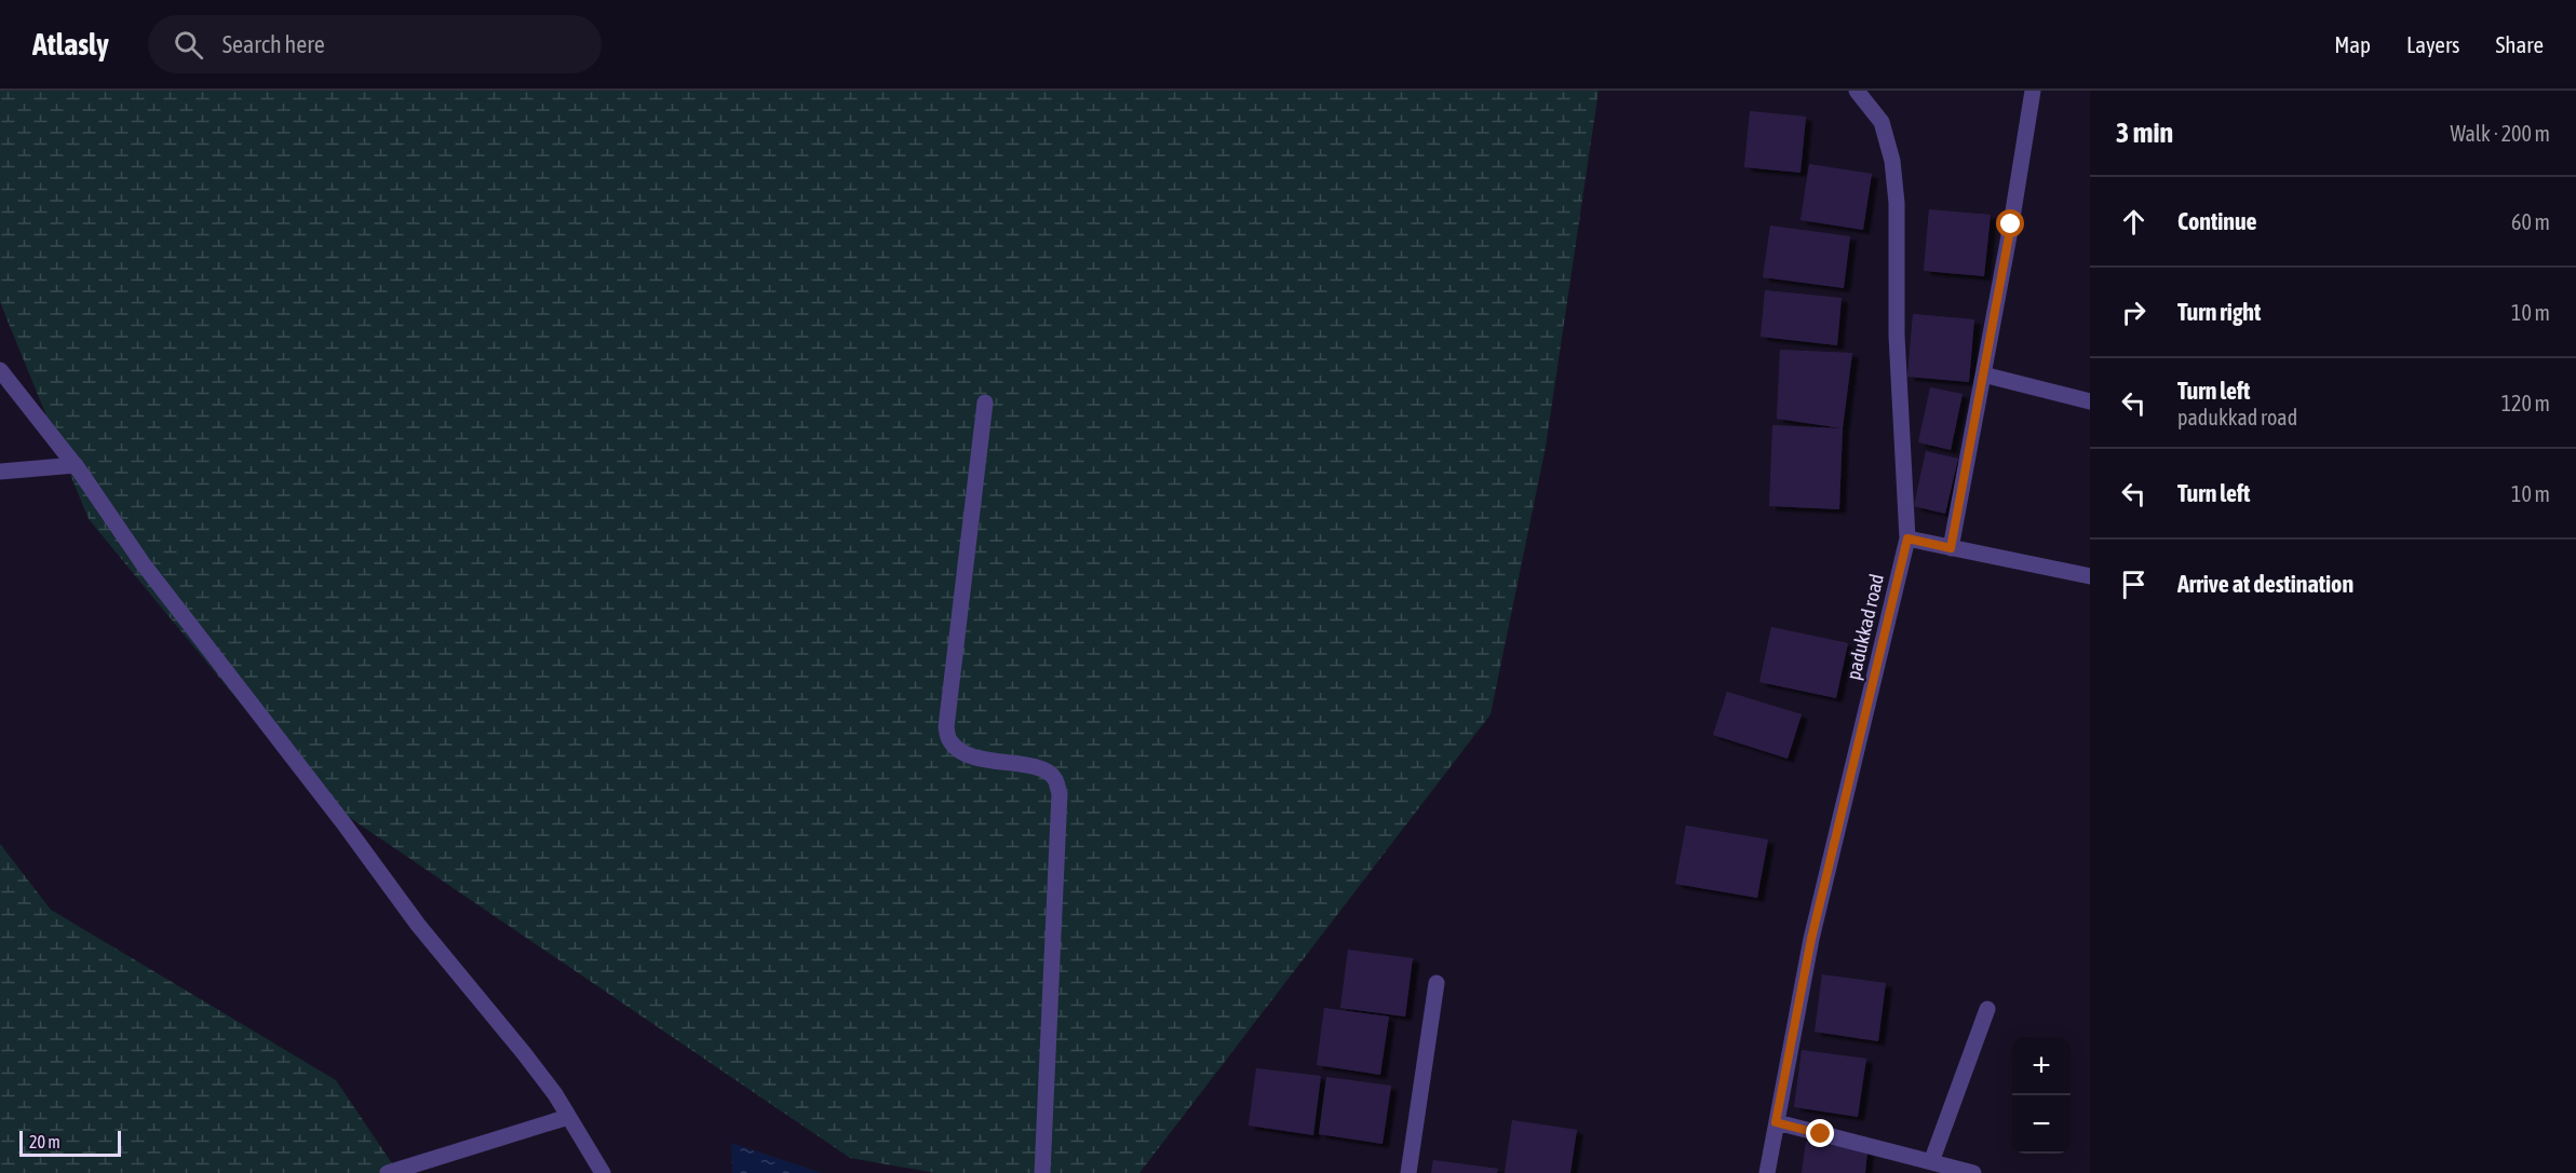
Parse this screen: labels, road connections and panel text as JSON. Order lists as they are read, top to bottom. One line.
{"streets":{"street":["padukkad road"]},"scale_bar":"20 m","page":{"header":"Atlasly","search":"Search here","nav":["Map","Layers","Share"],"heading":["3 min","Walk · 200 m"],"list":[["Continue","60 m"],["Turn right","10 m"],["Turn left","padukkad road","120 m"],["Turn left","10 m"],"Arrive at destination"],"map_buttons":["+","−"],"scale":"20 m"}}
